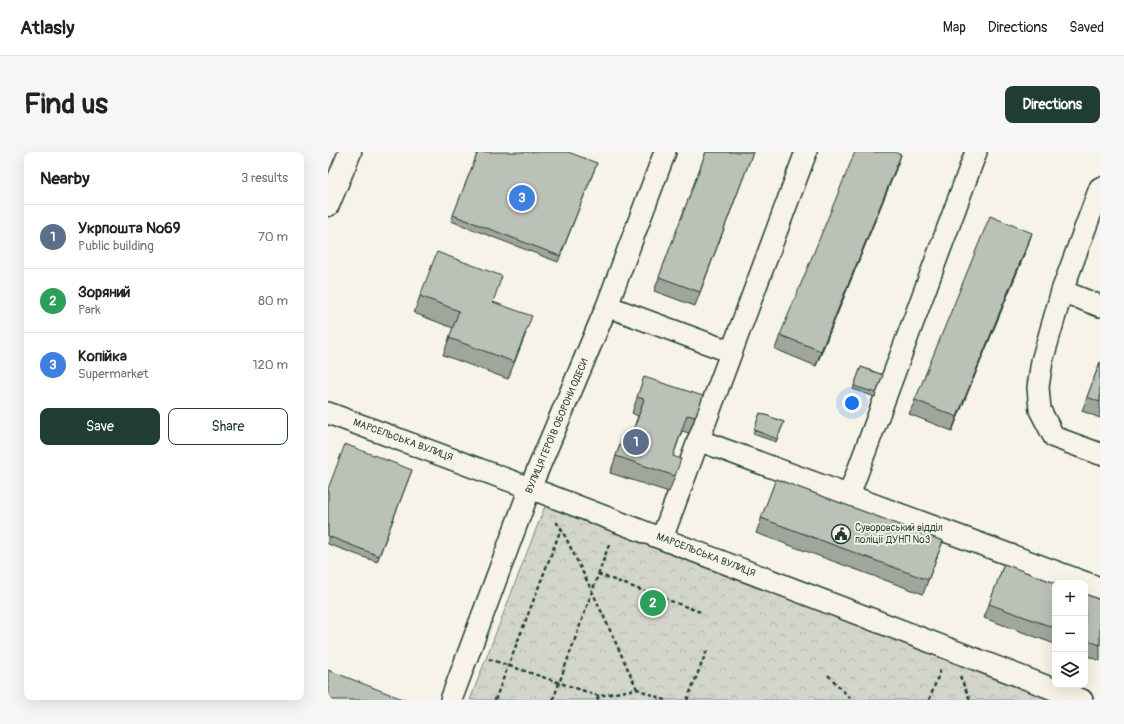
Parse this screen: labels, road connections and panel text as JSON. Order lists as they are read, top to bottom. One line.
{"streets":{"street":["ВУЛИЦЯ ГЕРОЇВ ОБОРОНИ ОДЕСИ","МАРСЕЛЬСЬКА ВУЛИЦЯ"]},"crossings":[["ВУЛИЦЯ ГЕРОЇВ ОБОРОНИ ОДЕСИ","МАРСЕЛЬСЬКА ВУЛИЦЯ"]],"places":{"public building":["Суворовський відділ поліції ДУНП №3"]},"page":{"header":"Atlasly","nav":["Map","Directions","Saved"],"buttons":["Directions",["Save","Share"]],"title":"Find us","heading":["Nearby","3 results"],"pins":["3","1","2"],"list":[{"mark":"1","name":"Укрпошта №69","note":"Public building","value":"70 m"},{"mark":"2","name":"Зоряний","note":"Park","value":"80 m"},{"mark":"3","name":"Копійка","note":"Supermarket","value":"120 m"}],"map_buttons":["+","−"]}}
